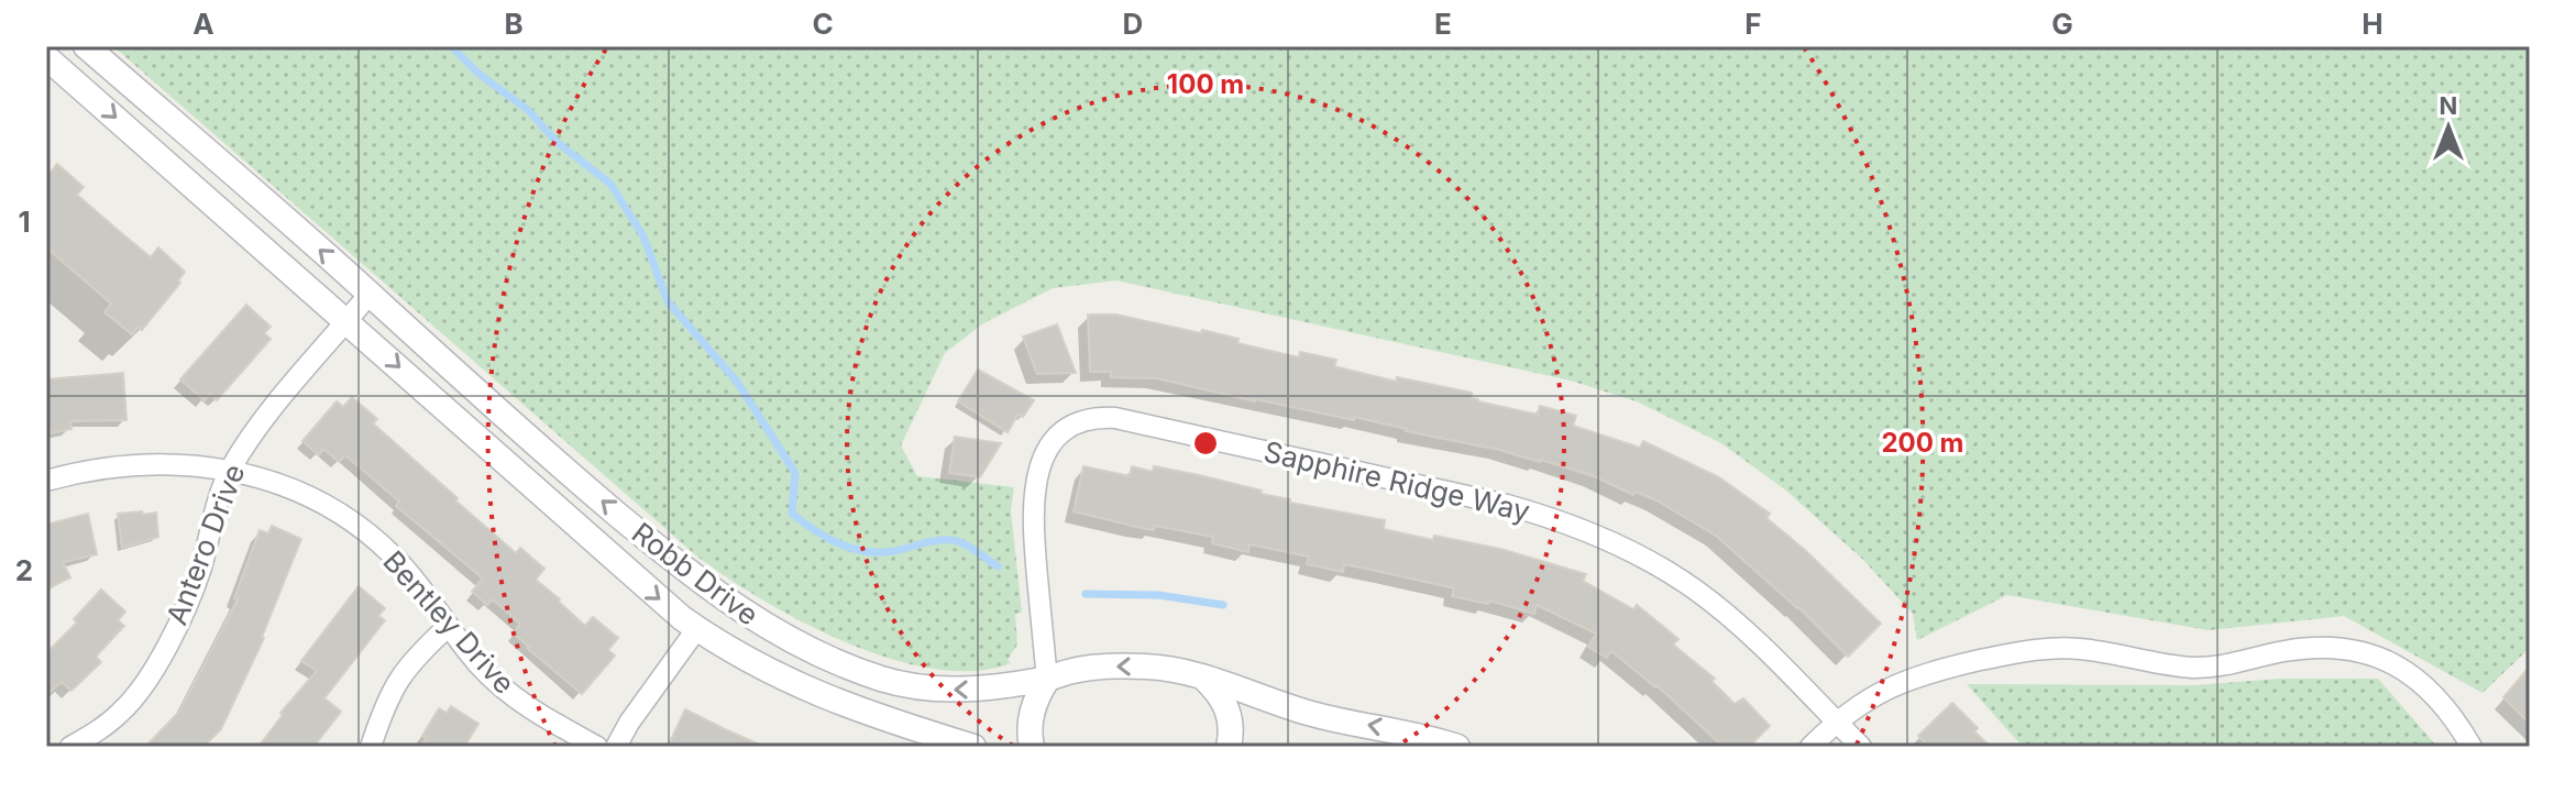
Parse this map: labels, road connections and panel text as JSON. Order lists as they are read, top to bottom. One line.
{"streets":{"street":["Sapphire Ridge Way","Antero Drive","Robb Drive","Bentley Drive"]},"crossings":[["Sapphire Ridge Way","Robb Drive"],["Antero Drive","Robb Drive"],["Antero Drive","Bentley Drive"]],"north":"top","grid":{"columns":["A","B","C","D","E","F","G","H"],"rows":["1","2"]},"rings":["100 m","200 m"]}
